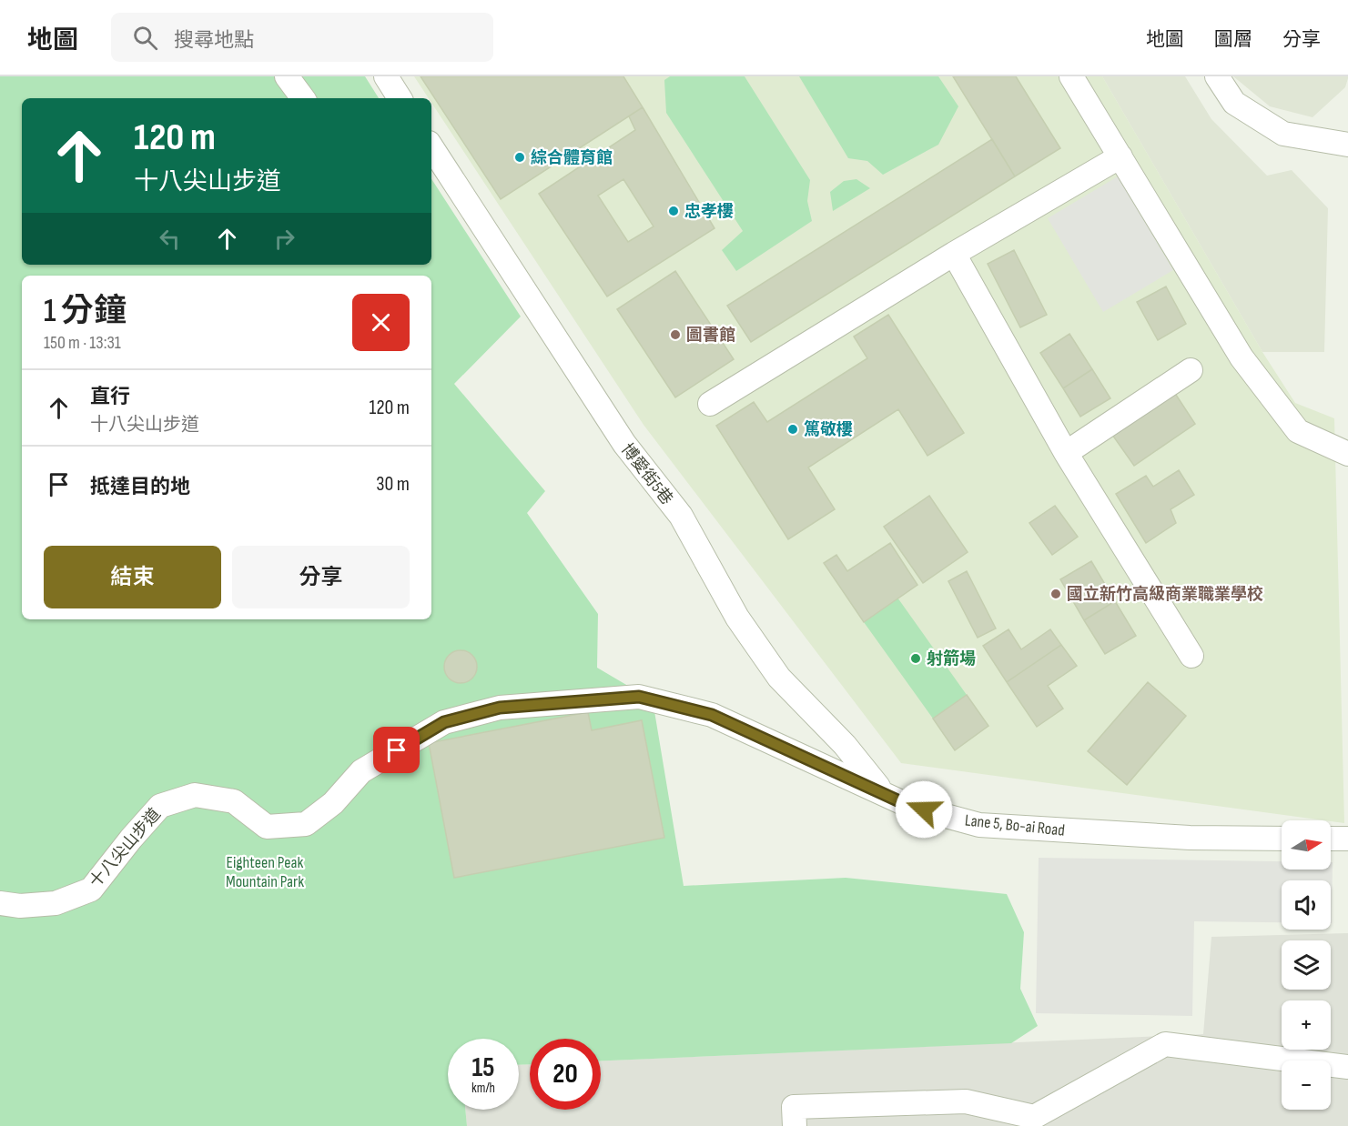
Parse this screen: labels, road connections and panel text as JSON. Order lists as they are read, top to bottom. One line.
{"streets":{"street":["博愛街5巷","Lane 5, Bo-ai Road","十八尖山步道"]},"crossings":[["博愛街5巷","Lane 5, Bo-ai Road"],["Lane 5, Bo-ai Road","十八尖山步道"]],"parks":["Eighteen Peak Mountain Park"],"places":["綜合體育館","忠孝樓","圖書館","篤敬樓","國立新竹高級商業職業學校","射箭場"],"north":"right","page":{"header":"地圖","search":"搜尋地點","nav":["地圖","圖層","分享"],"turn":["120 m","十八尖山步道"],"heading":["1 分鐘","150 m · 13:31"],"list":[{"name":"直行","note":"十八尖山步道","value":"120 m"},{"name":"抵達目的地","value":"30 m"}],"buttons":["結束","分享"],"map_buttons":["+","−"],"speed":"15 km/h","limit":"20"}}
